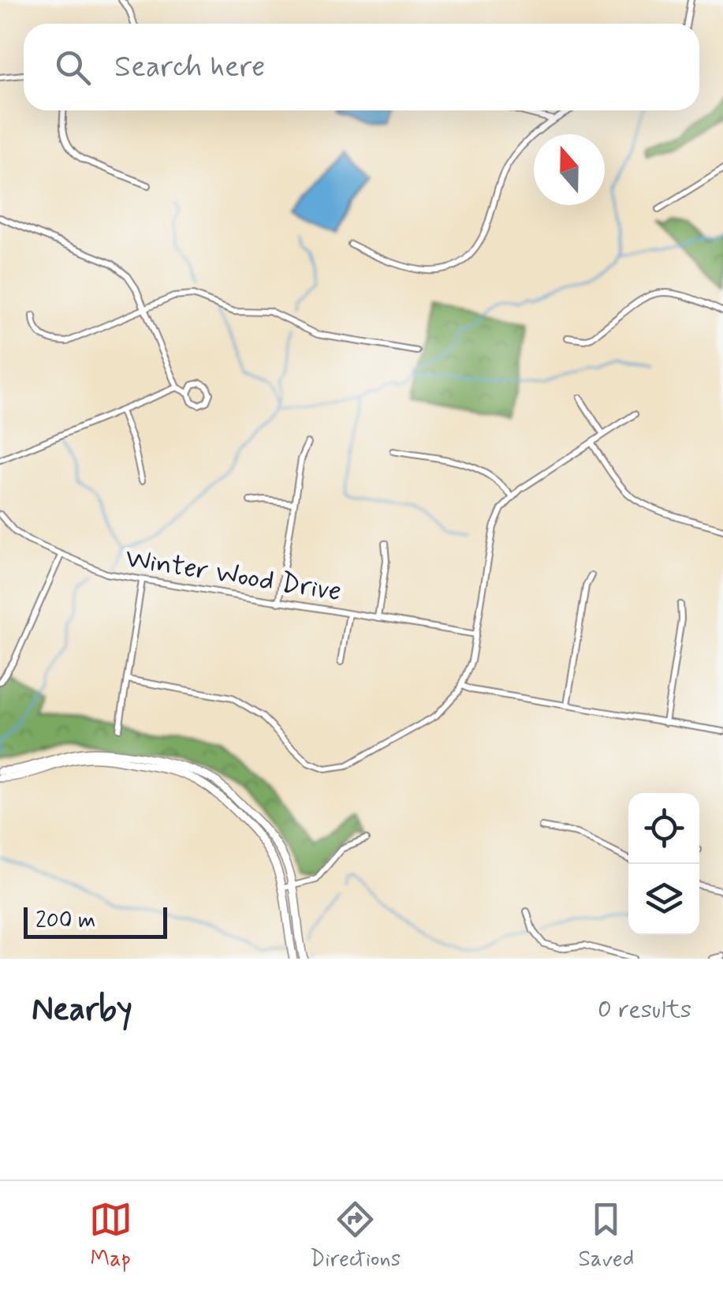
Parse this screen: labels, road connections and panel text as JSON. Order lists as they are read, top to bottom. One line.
{"streets":{"street":["Winter Wood Drive"]},"scale_bar":"200 m","north":"top","page":{"search":"Search here","scale":"200 m","heading":["Nearby","0 results"],"nav":["Map","Directions","Saved"]}}
